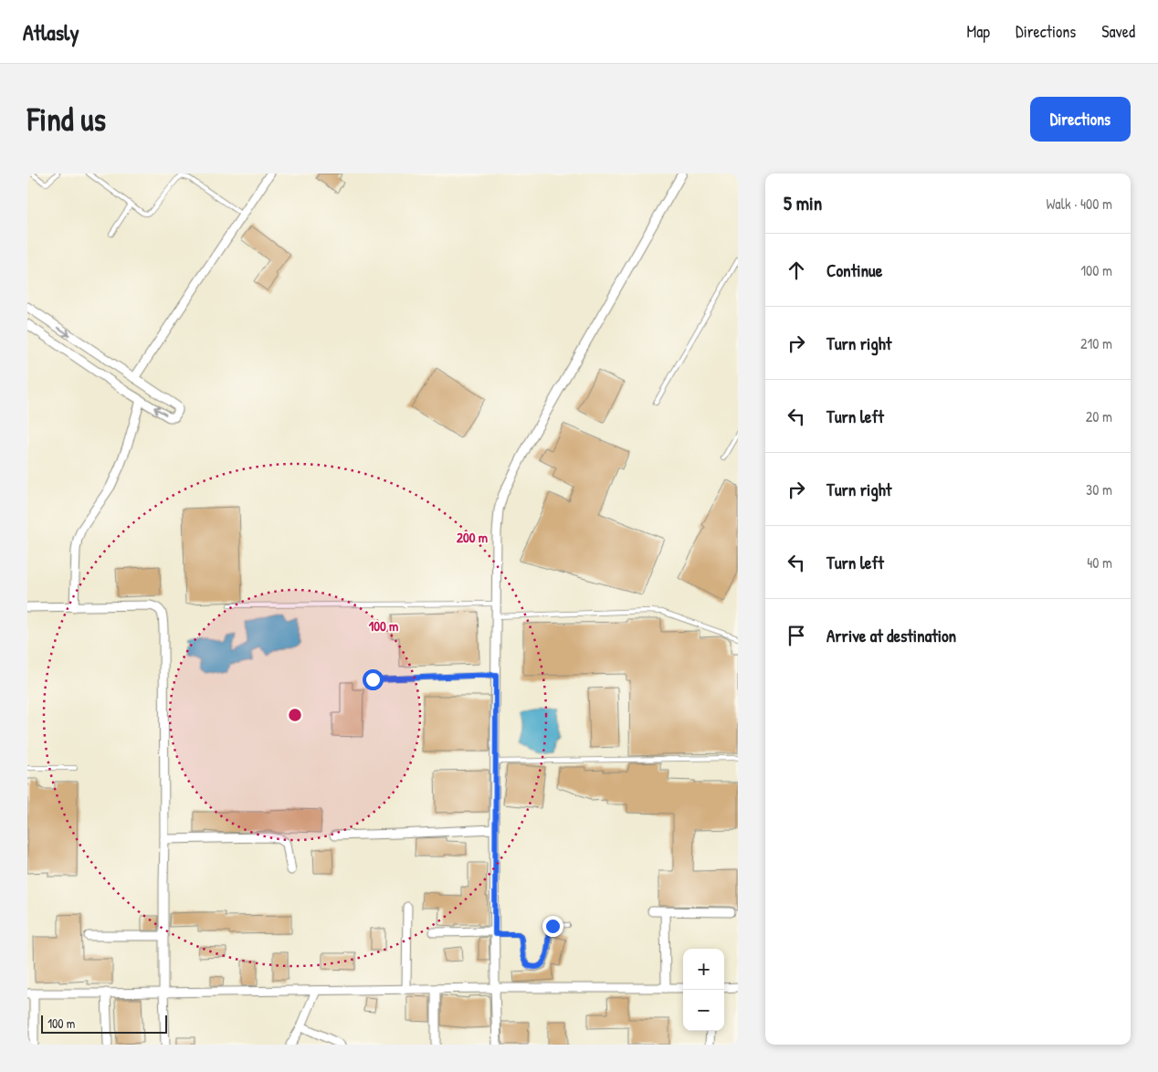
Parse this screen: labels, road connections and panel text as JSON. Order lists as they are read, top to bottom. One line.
{"scale_bar":"100 m","page":{"header":"Atlasly","nav":["Map","Directions","Saved"],"buttons":"Directions","title":"Find us","heading":["5 min","Walk · 400 m"],"list":[["Continue","100 m"],["Turn right","210 m"],["Turn left","20 m"],["Turn right","30 m"],["Turn left","40 m"],"Arrive at destination"],"map_buttons":["+","−"],"scale":"100 m"},"rings":["200 m","100 m"]}
